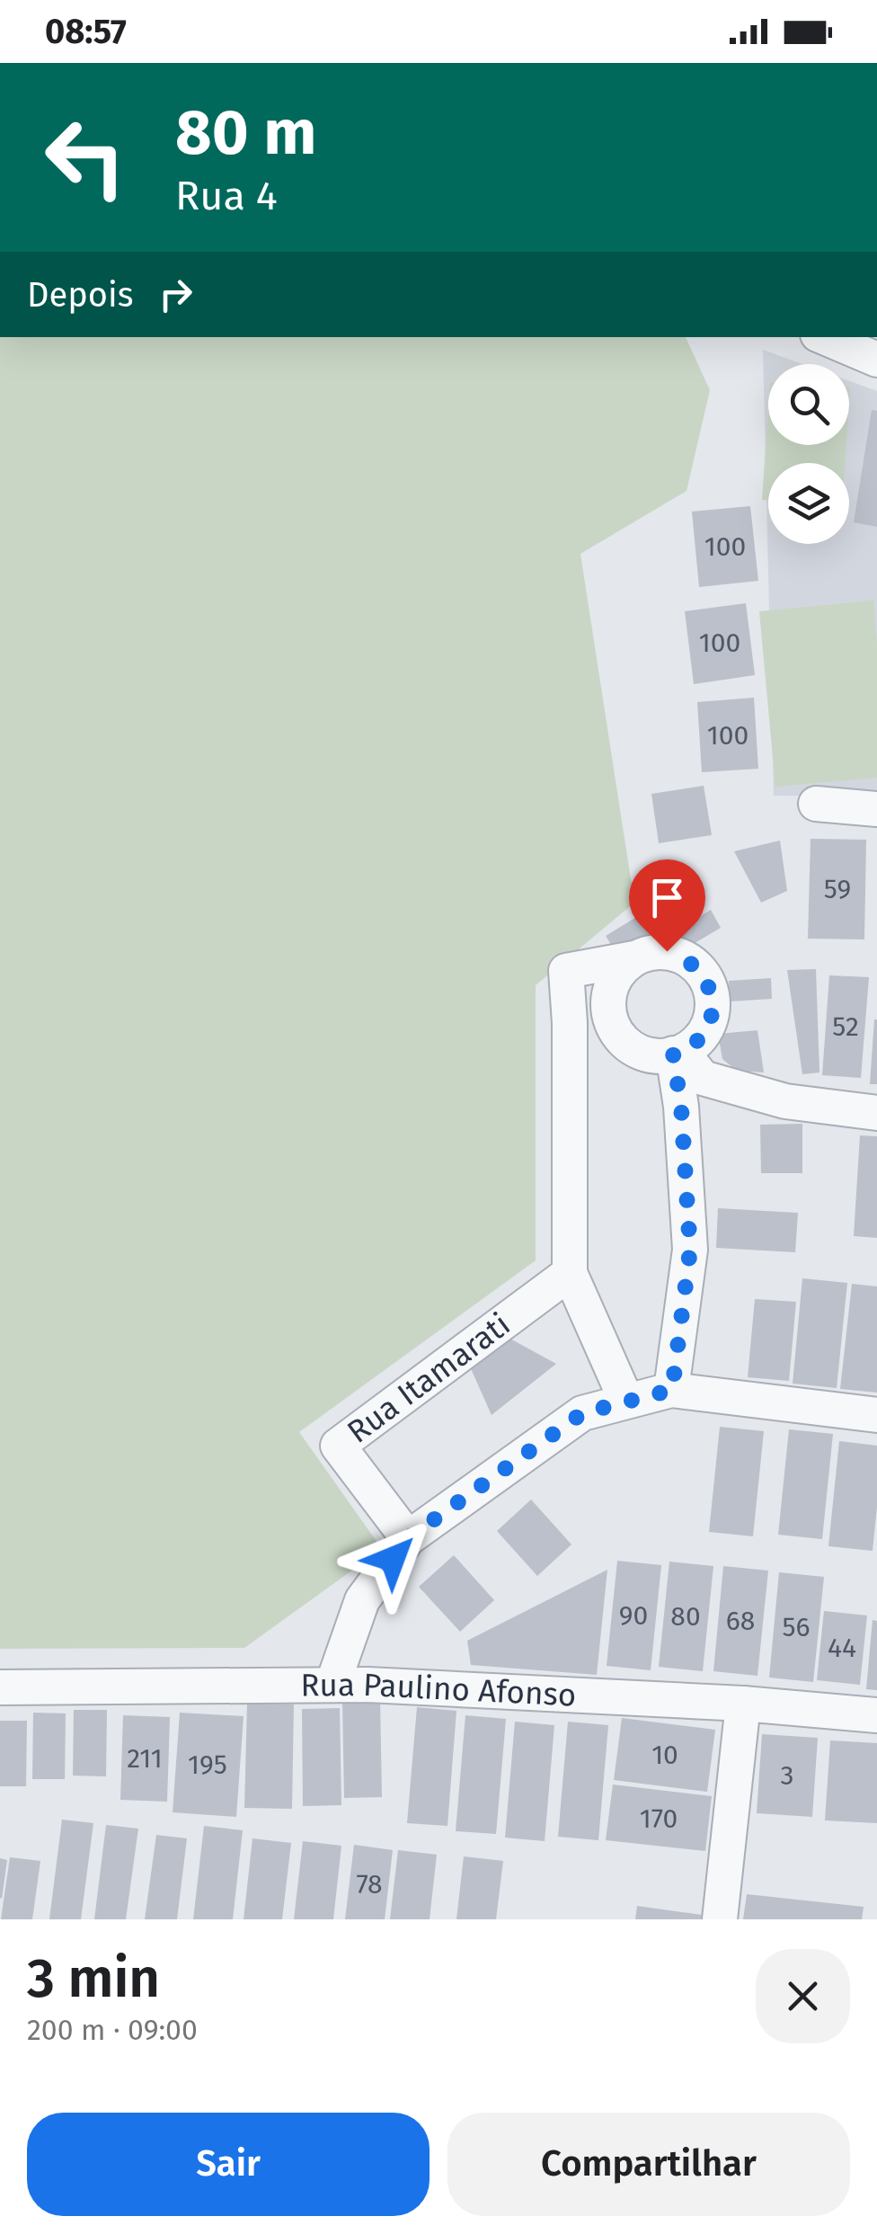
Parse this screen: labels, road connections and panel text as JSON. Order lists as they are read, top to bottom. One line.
{"streets":{"street":["Rua Itamarati","Rua Paulino Afonso"]},"house_numbers":["100","100","100","59","52","90","80","68","56","44","10","211","195","3","170","78"],"page":{"status":"08:57","turn":["80 m","Rua 4"],"then":"Depois","heading":["3 min","200 m · 09:00"],"buttons":["Sair","Compartilhar"]}}
